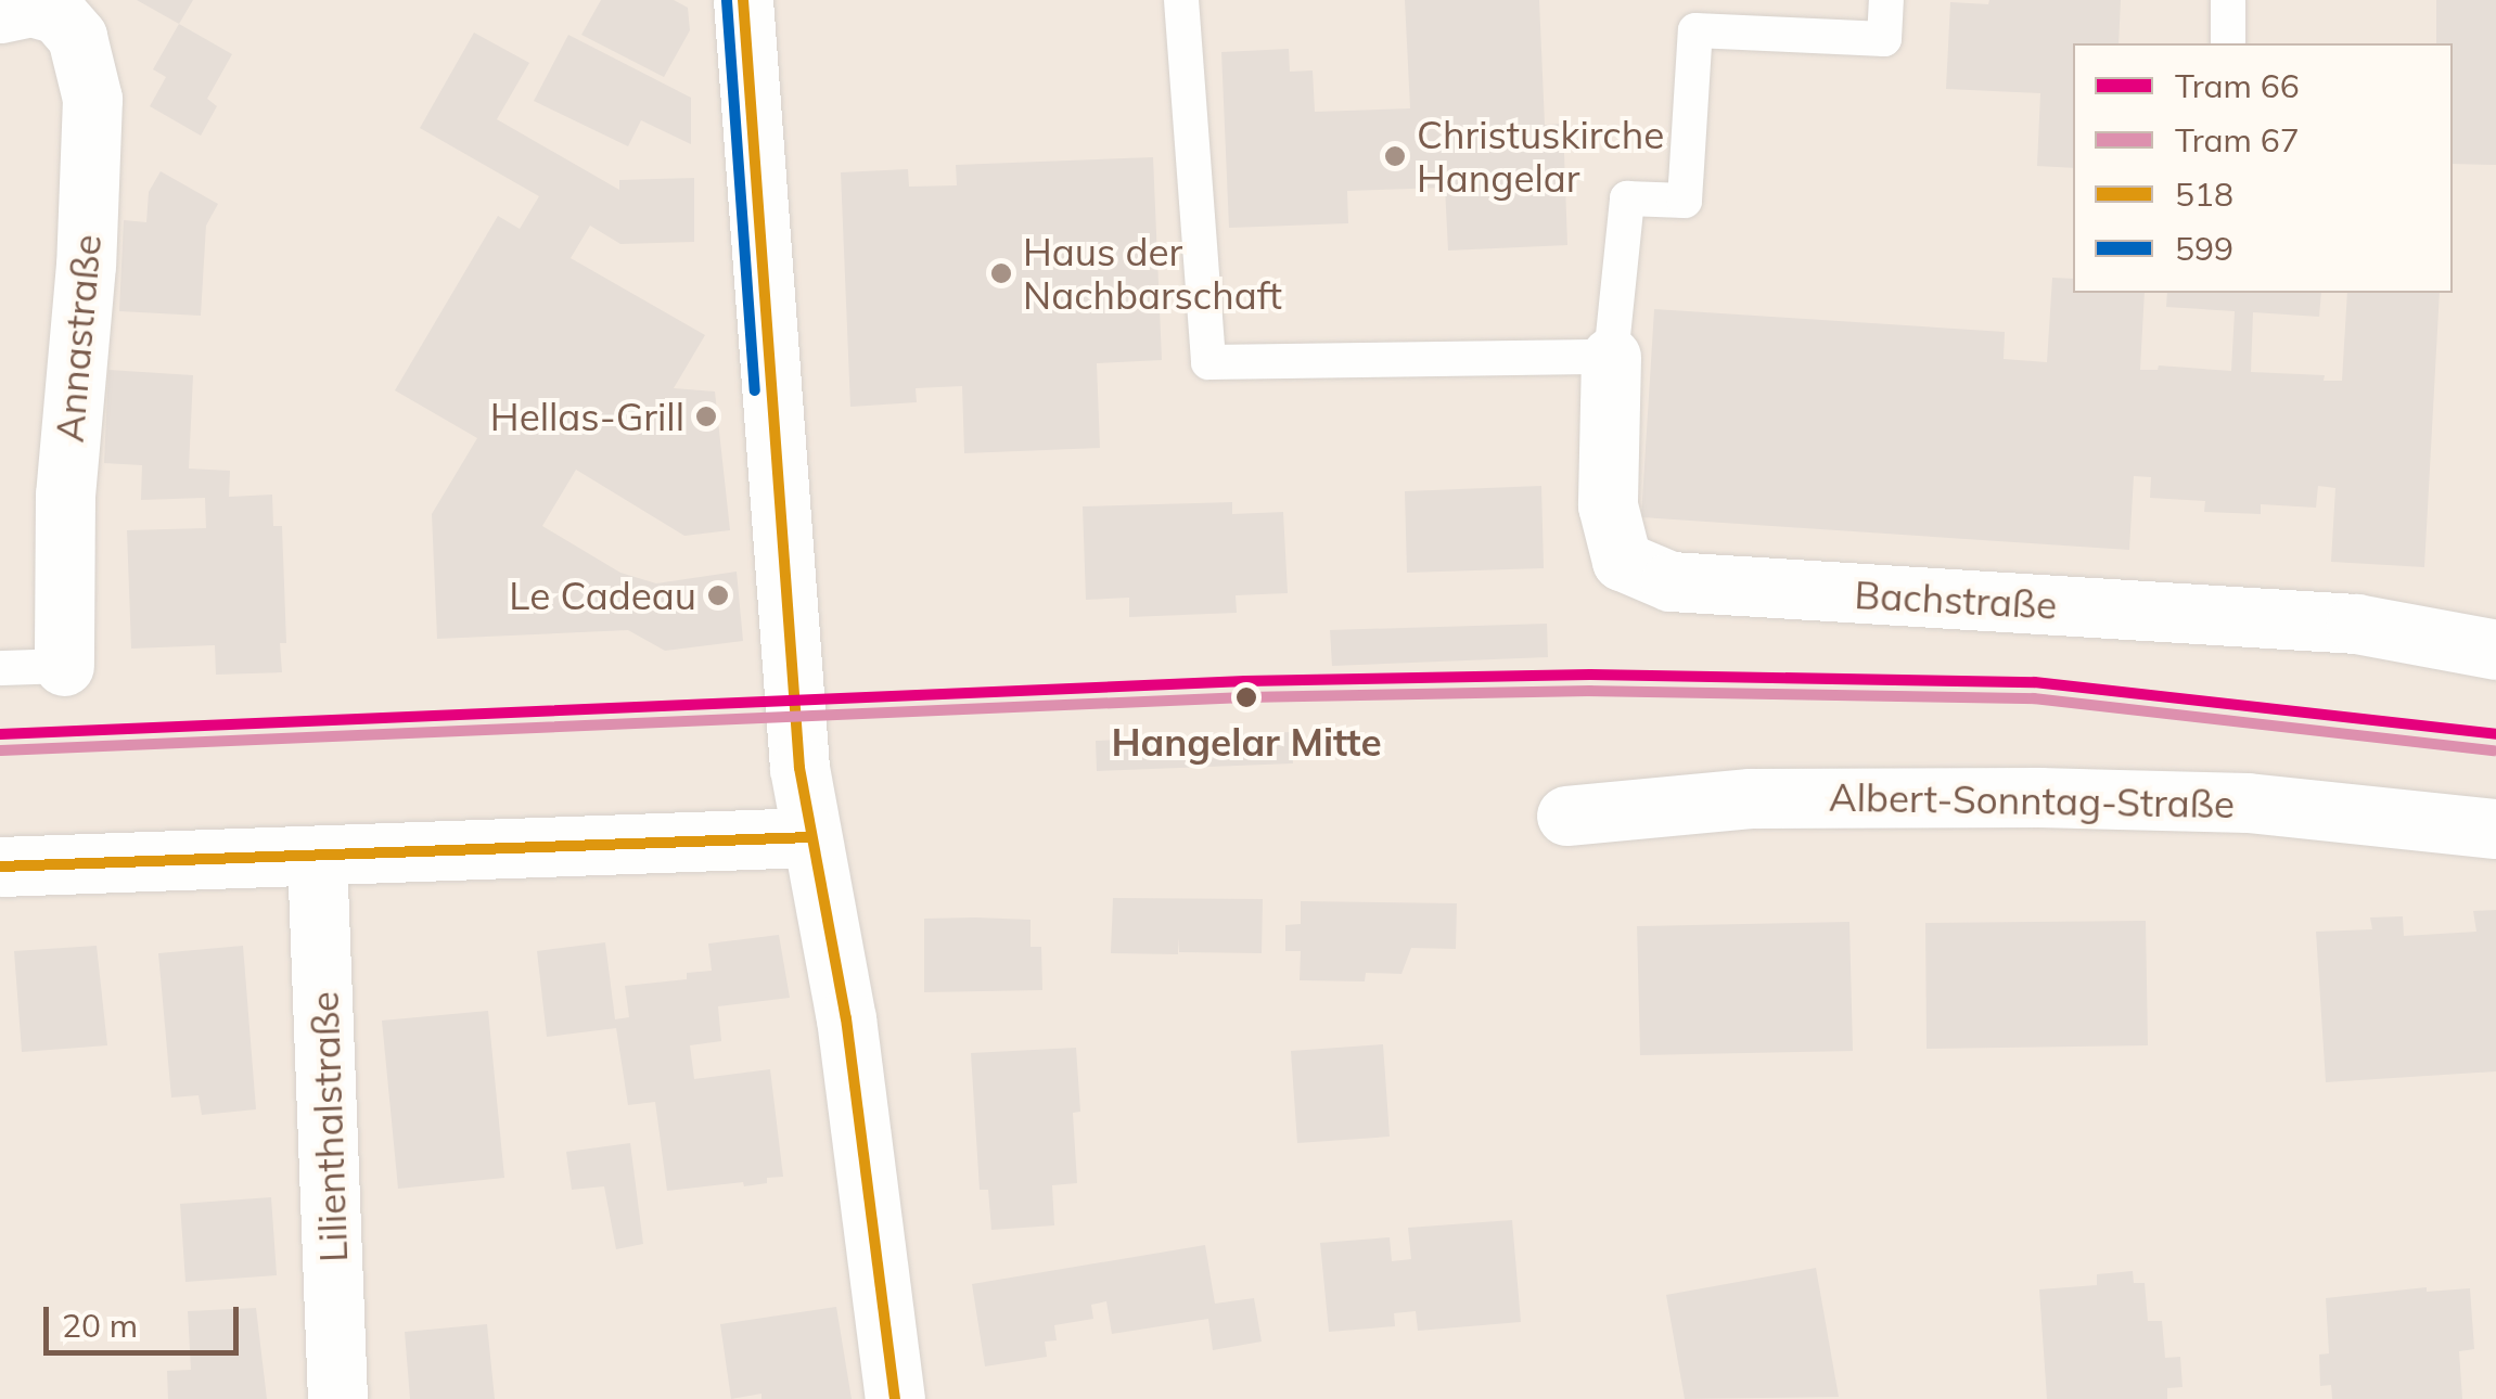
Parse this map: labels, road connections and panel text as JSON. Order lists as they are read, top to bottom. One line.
{"streets":{"street":["Annastraße","Bachstraße","Albert-Sonntag-Straße","Lilienthalstraße"]},"places":["Christuskirche Hangelar","Haus der Nachbarschaft","Hellas-Grill","Le Cadeau","Hangelar Mitte"],"lines":["transit line 518","transit line 599","tram line 66","tram line 67"],"legend":["Tram 66","Tram 67","518","599"],"scale_bar":"20 m"}
